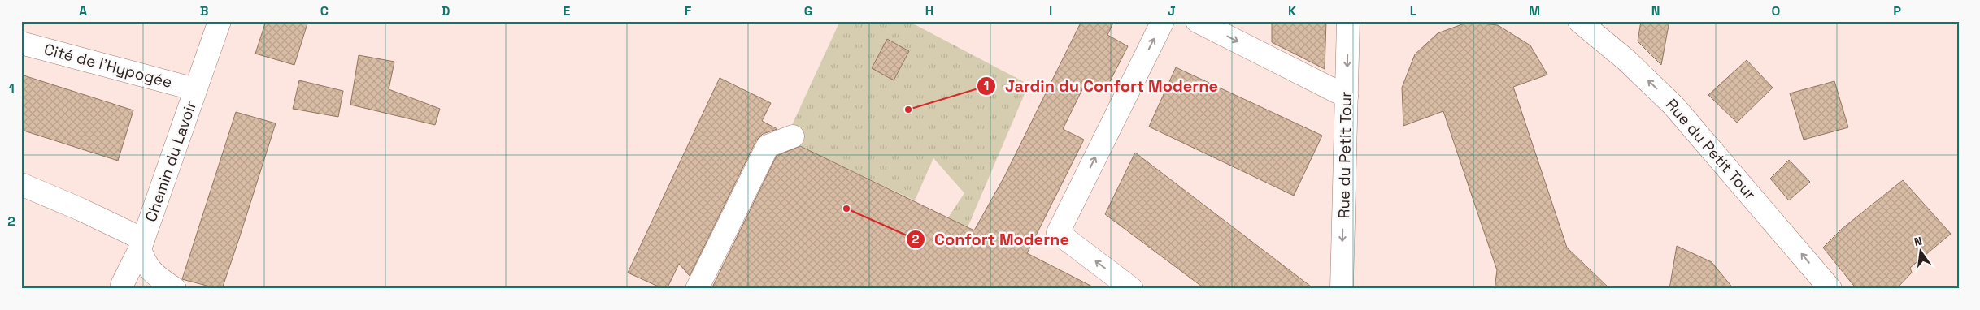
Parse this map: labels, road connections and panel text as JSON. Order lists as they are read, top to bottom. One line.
{"streets":{"street":["Cité de l'Hypogée","Rue du Petit Tour","Chemin du Lavoir"]},"crossings":[["Cité de l'Hypogée","Chemin du Lavoir"]],"places":["Jardin du Confort Moderne","Confort Moderne"],"north":"top","grid":{"columns":["A","B","C","D","E","F","G","H","I","J","K","L","M","N","O","P"],"rows":["1","2"]}}
